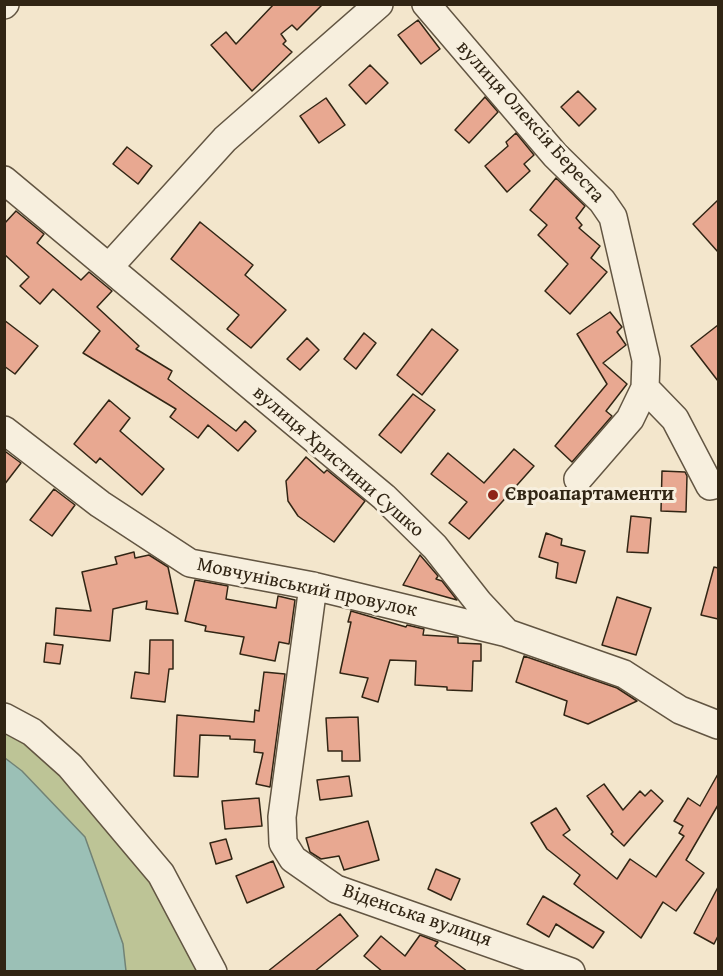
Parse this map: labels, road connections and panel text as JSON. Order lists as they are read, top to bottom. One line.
{"streets":{"street":["вулиця Олексія Береста","вулиця Христини Сушко","Мовчунівський провулок","Віденська вулиця"]},"crossings":[["вулиця Христини Сушко","Мовчунівський провулок"],["Мовчунівський провулок","Віденська вулиця"]],"places":["Євроапартаменти"]}
